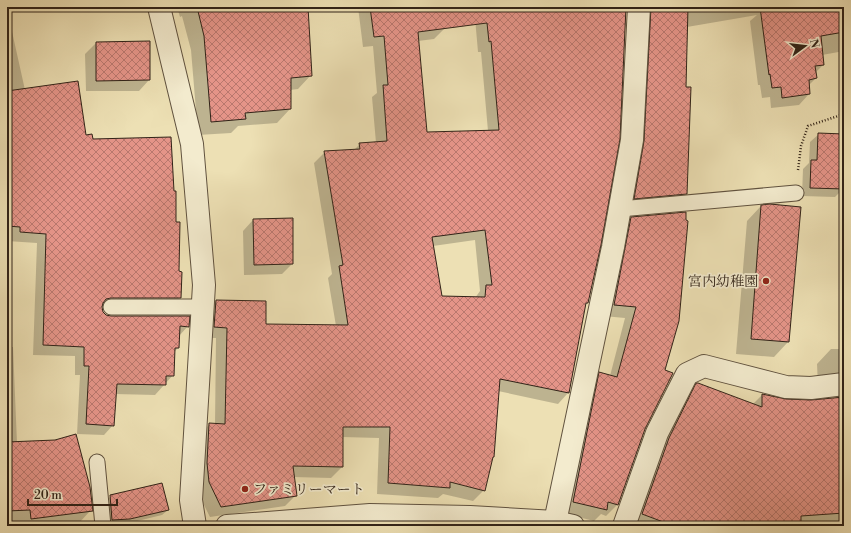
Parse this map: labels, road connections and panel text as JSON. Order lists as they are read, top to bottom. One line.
{"places":["宮内幼稚園","ファミリーマート"],"scale_bar":"20 m","north":"right"}
